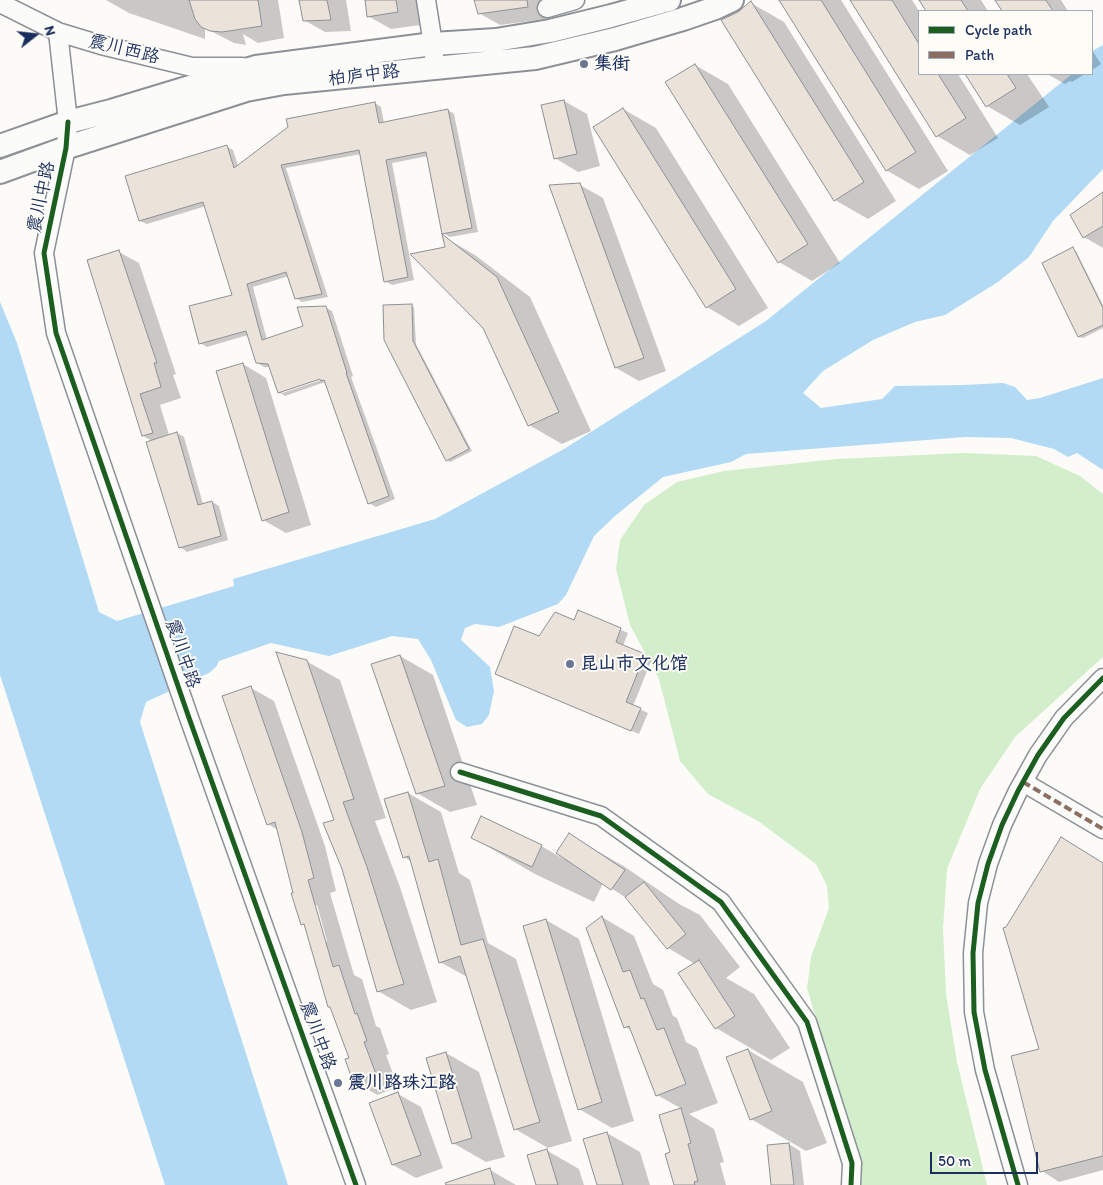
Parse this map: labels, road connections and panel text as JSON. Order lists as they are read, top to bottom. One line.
{"streets":{"main road":["柏庐中路"],"street":["震川西路","震川中路"]},"crossings":[["震川西路","柏庐中路"],["震川西路","震川中路"],["柏庐中路","震川中路"]],"places":["集街","昆山市文化馆","震川路珠江路"],"legend":["Cycle path","Path"],"scale_bar":"50 m","north":"right"}
